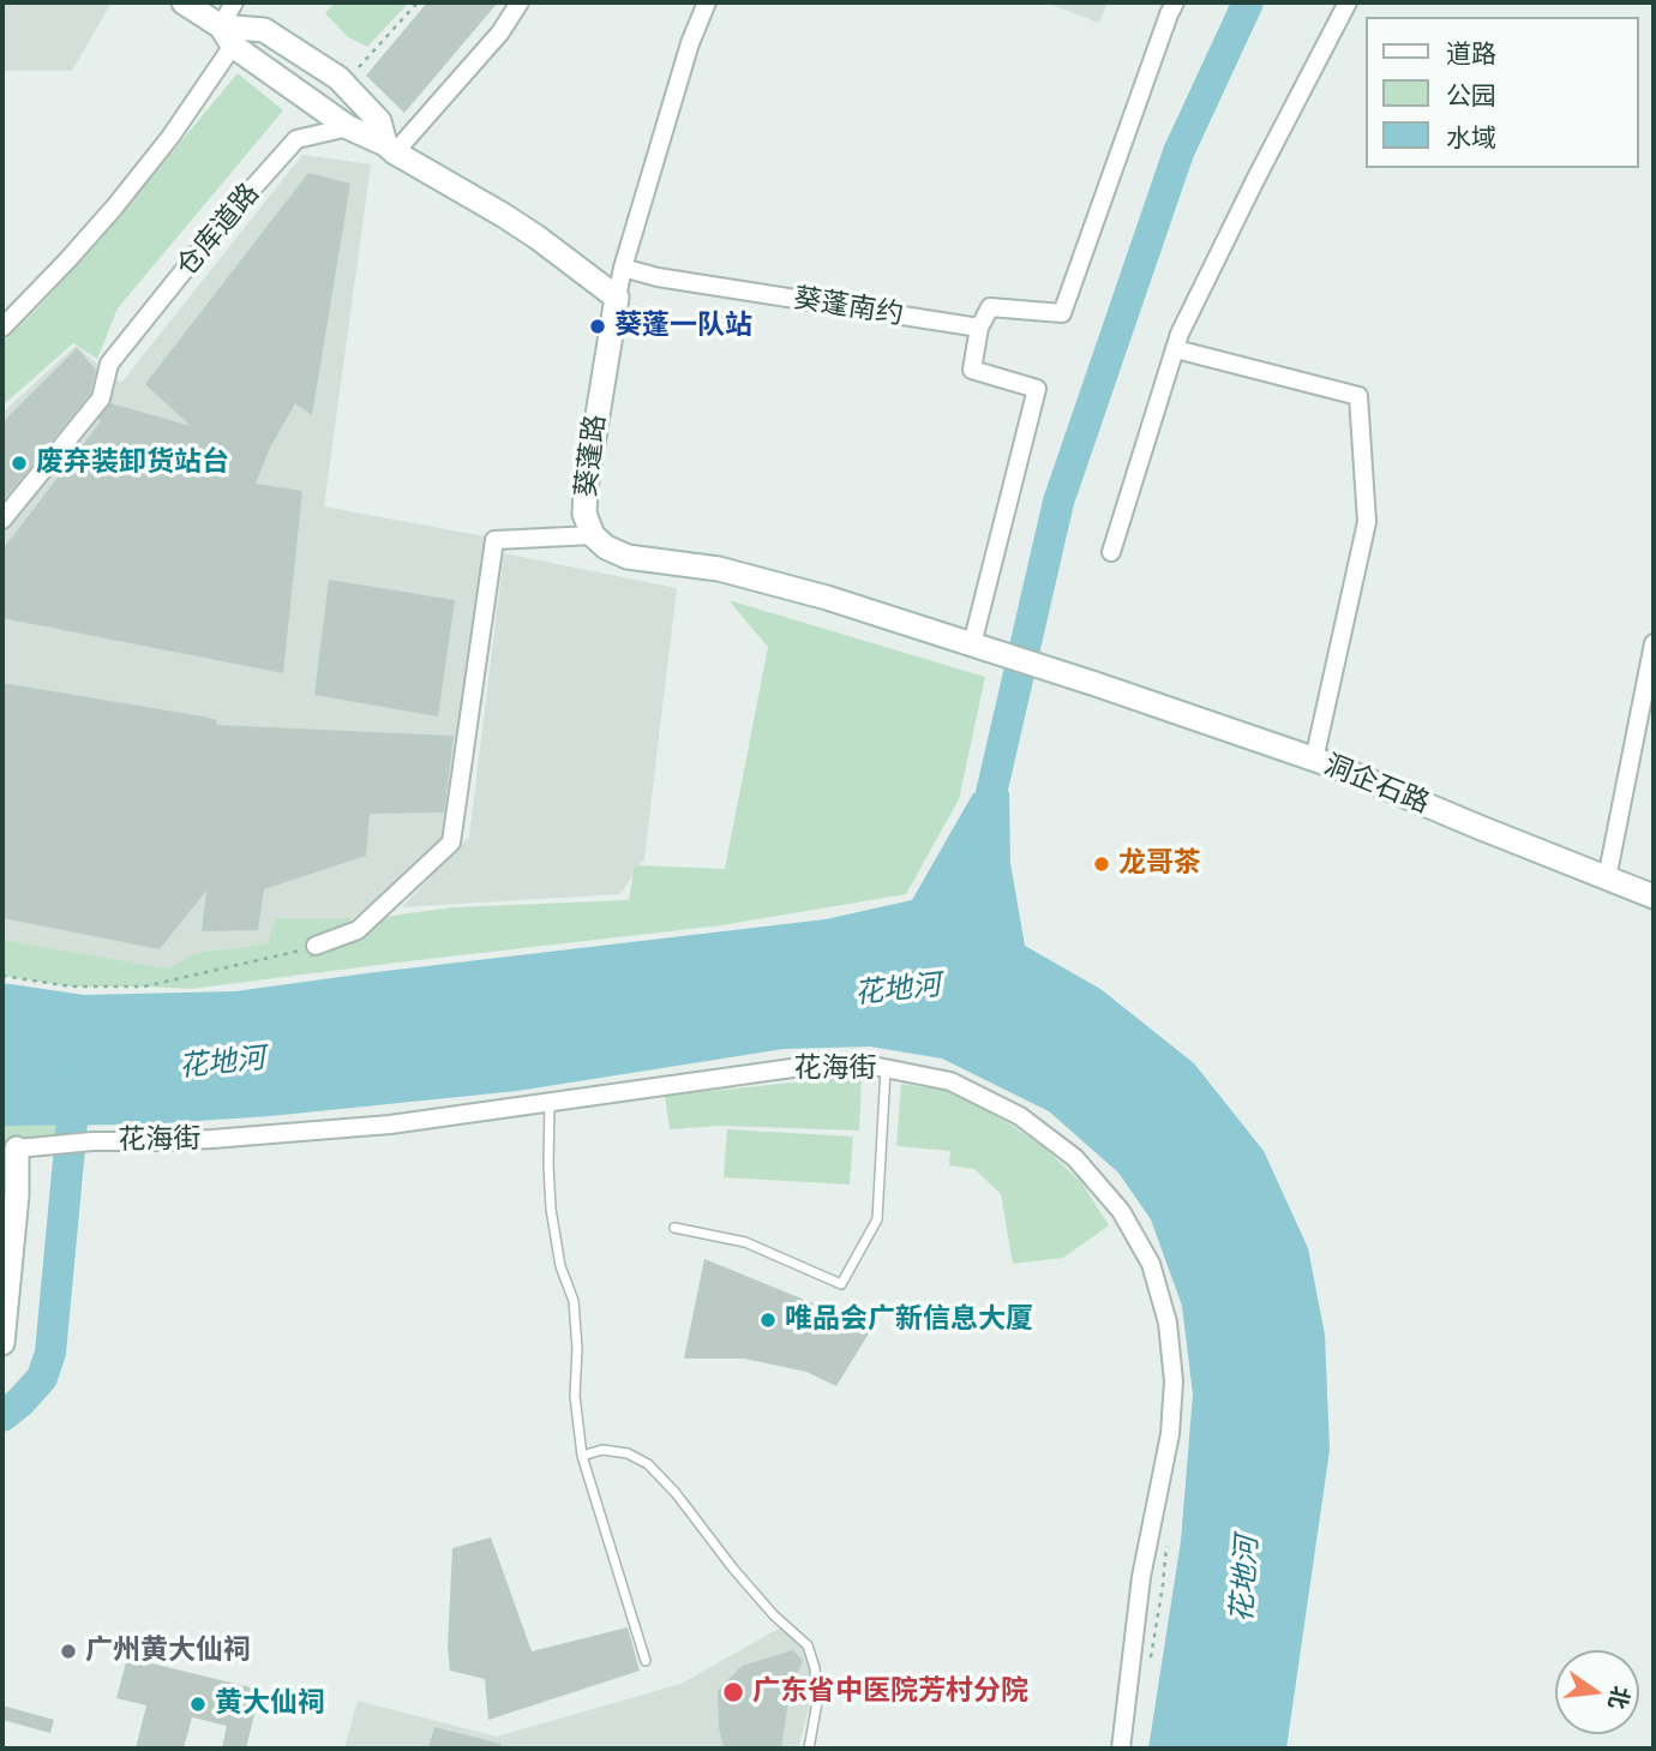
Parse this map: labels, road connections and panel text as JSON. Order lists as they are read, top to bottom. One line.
{"streets":{"street":["仓库道路","葵蓬南约","葵蓬路","洞企石路","花海街"]},"crossings":[["葵蓬路","洞企石路"]],"water":["花地河"],"places":["葵蓬一队站","废弃装卸货站台","龙哥茶","唯品会广新信息大厦","广州黄大仙祠","广东省中医院芳村分院","黄大仙祠"],"legend":["道路","公园","水域"],"north":"right"}
